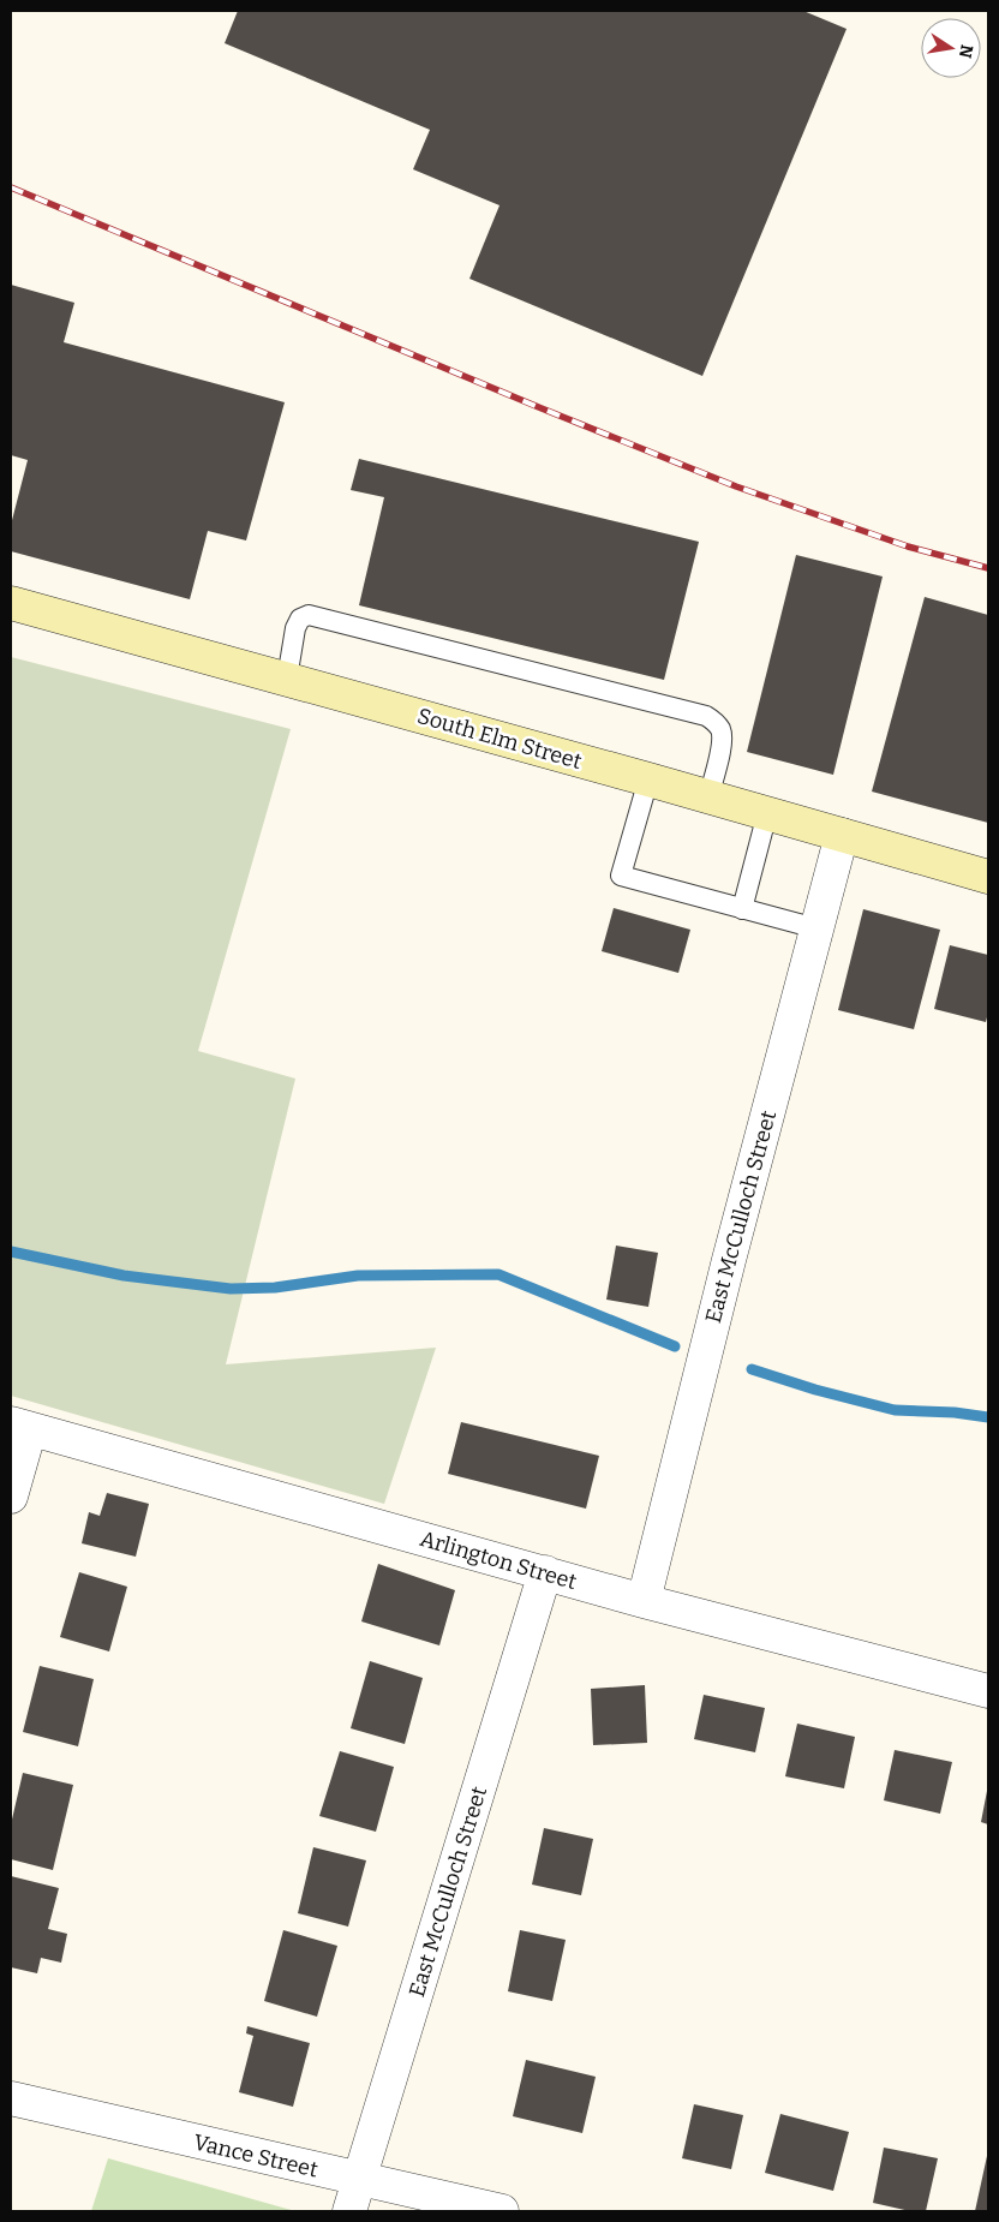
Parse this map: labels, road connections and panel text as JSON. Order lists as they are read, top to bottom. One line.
{"streets":{"street":["South Elm Street","East McCulloch Street","Arlington Street","Vance Street"]},"crossings":[["South Elm Street","East McCulloch Street"],["East McCulloch Street","Arlington Street"],["East McCulloch Street","Vance Street"]],"north":"right"}
